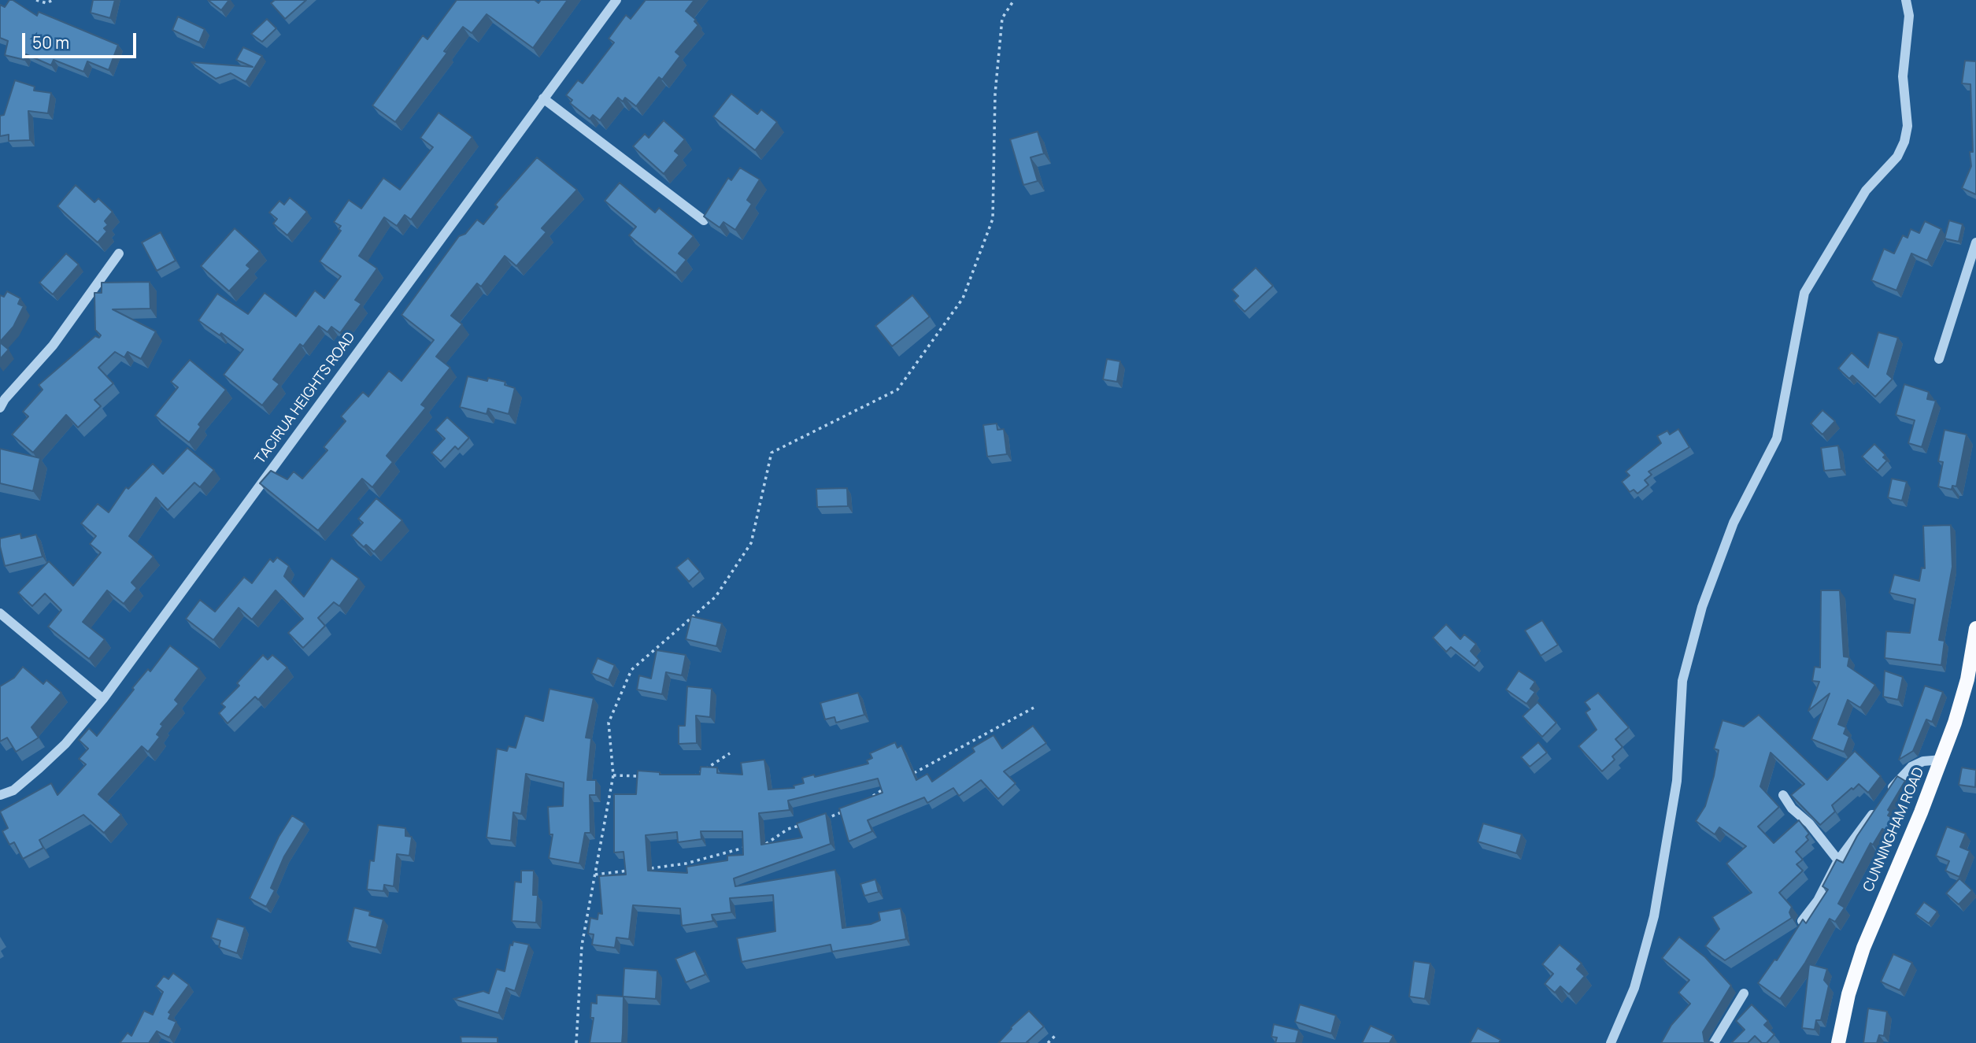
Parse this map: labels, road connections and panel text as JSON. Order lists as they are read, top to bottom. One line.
{"streets":{"main road":["CUNNINGHAM ROAD"],"street":["TACIRUA HEIGHTS ROAD"]},"scale_bar":"50 m"}
